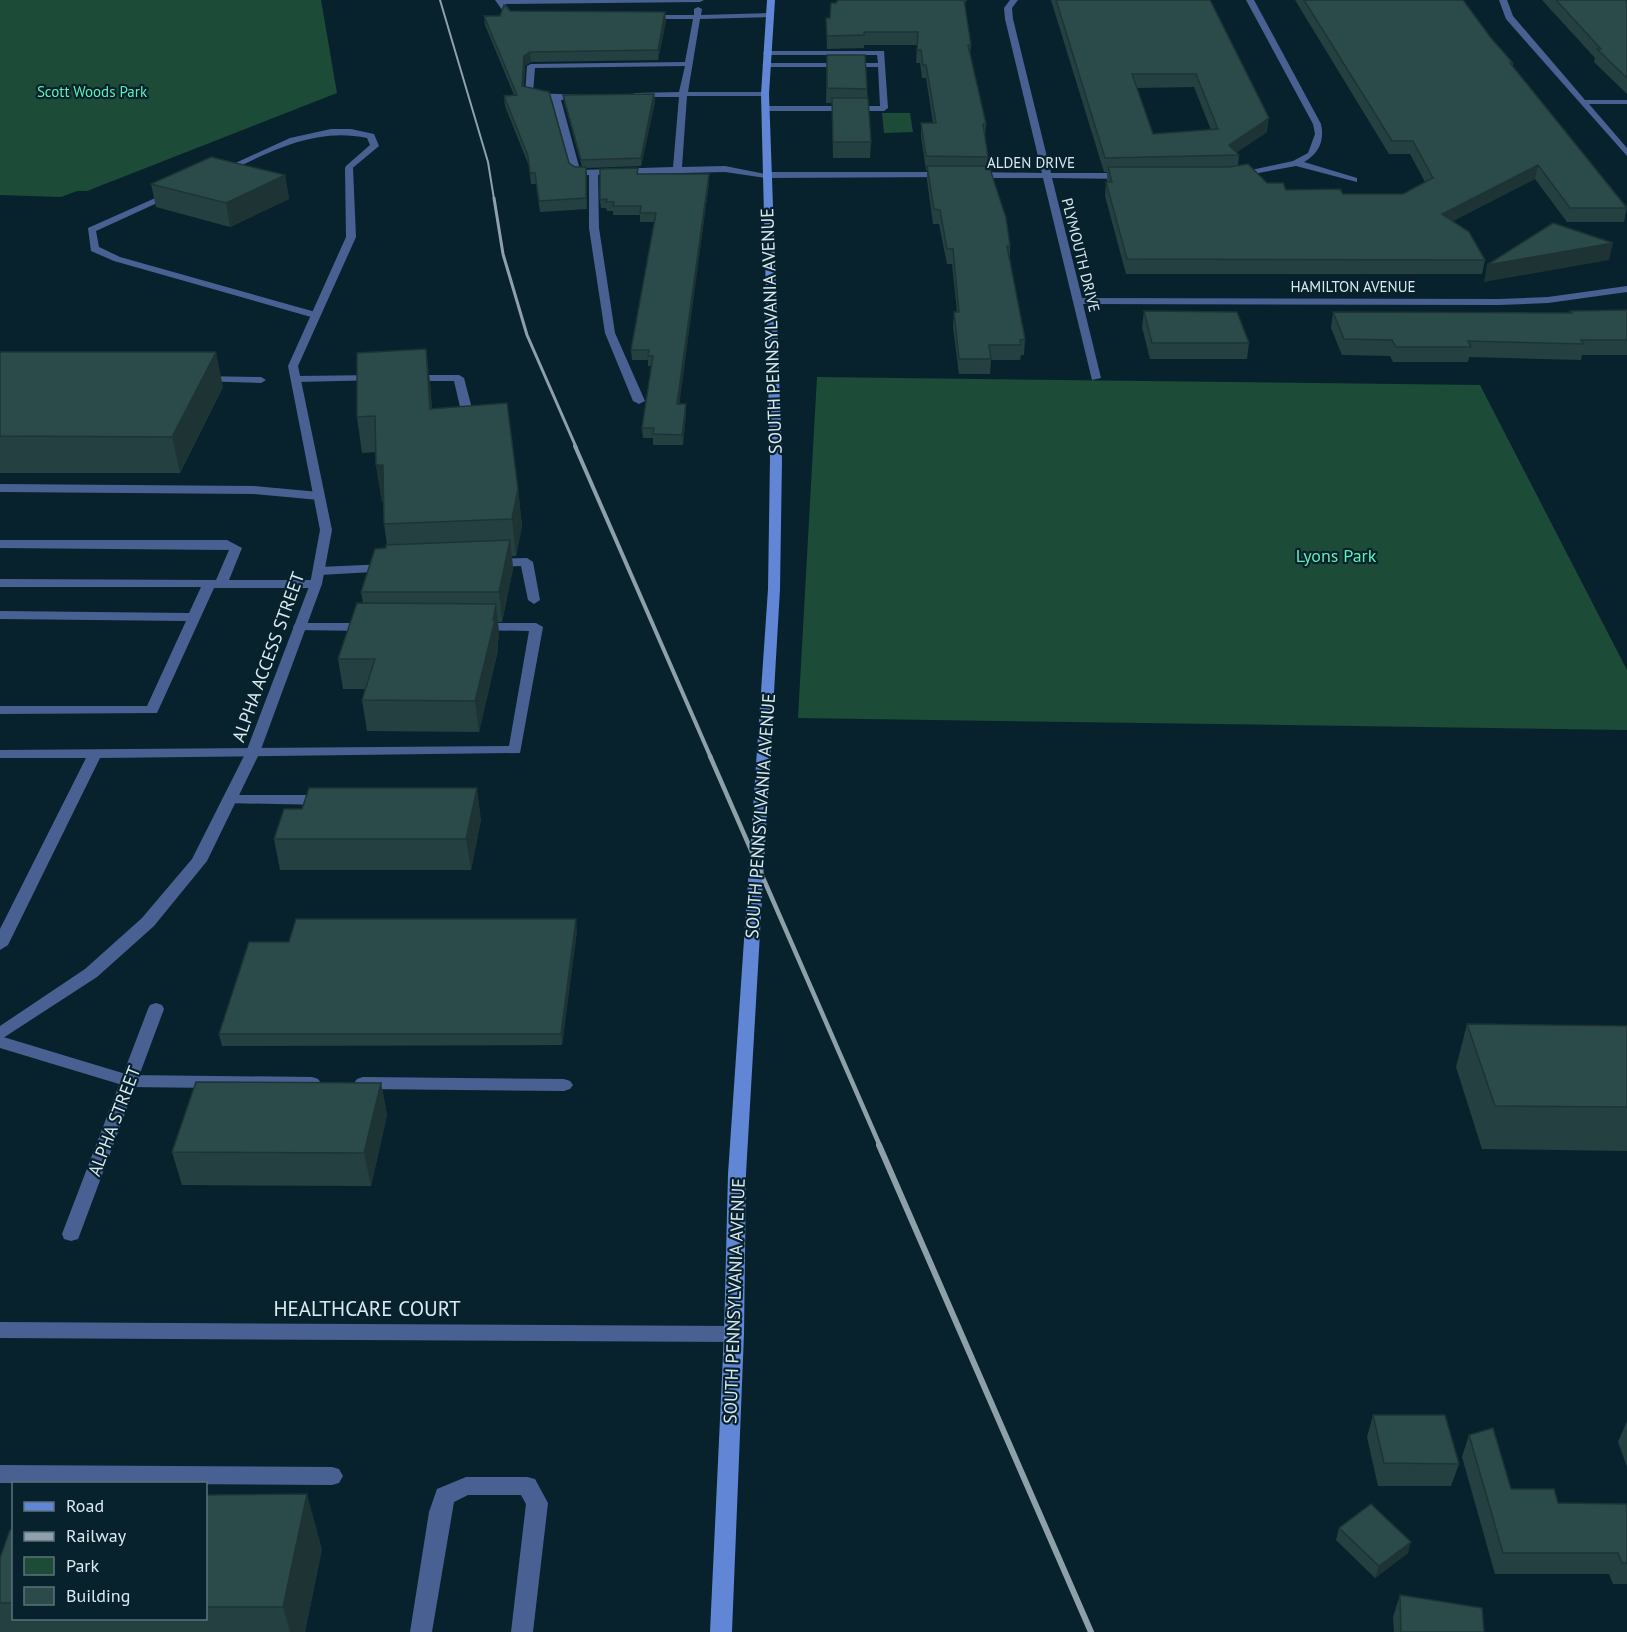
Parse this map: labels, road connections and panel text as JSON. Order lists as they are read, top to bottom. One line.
{"streets":{"main road":["SOUTH PENNSYLVANIA AVENUE"],"street":["ALDEN DRIVE","PLYMOUTH DRIVE","HAMILTON AVENUE","ALPHA ACCESS STREET","ALPHA STREET","HEALTHCARE COURT"]},"crossings":[["ALDEN DRIVE","PLYMOUTH DRIVE"],["PLYMOUTH DRIVE","HAMILTON AVENUE"],["SOUTH PENNSYLVANIA AVENUE","HEALTHCARE COURT"]],"parks":["Scott Woods Park","Lyons Park"],"legend":["Road","Railway","Park","Building"]}
